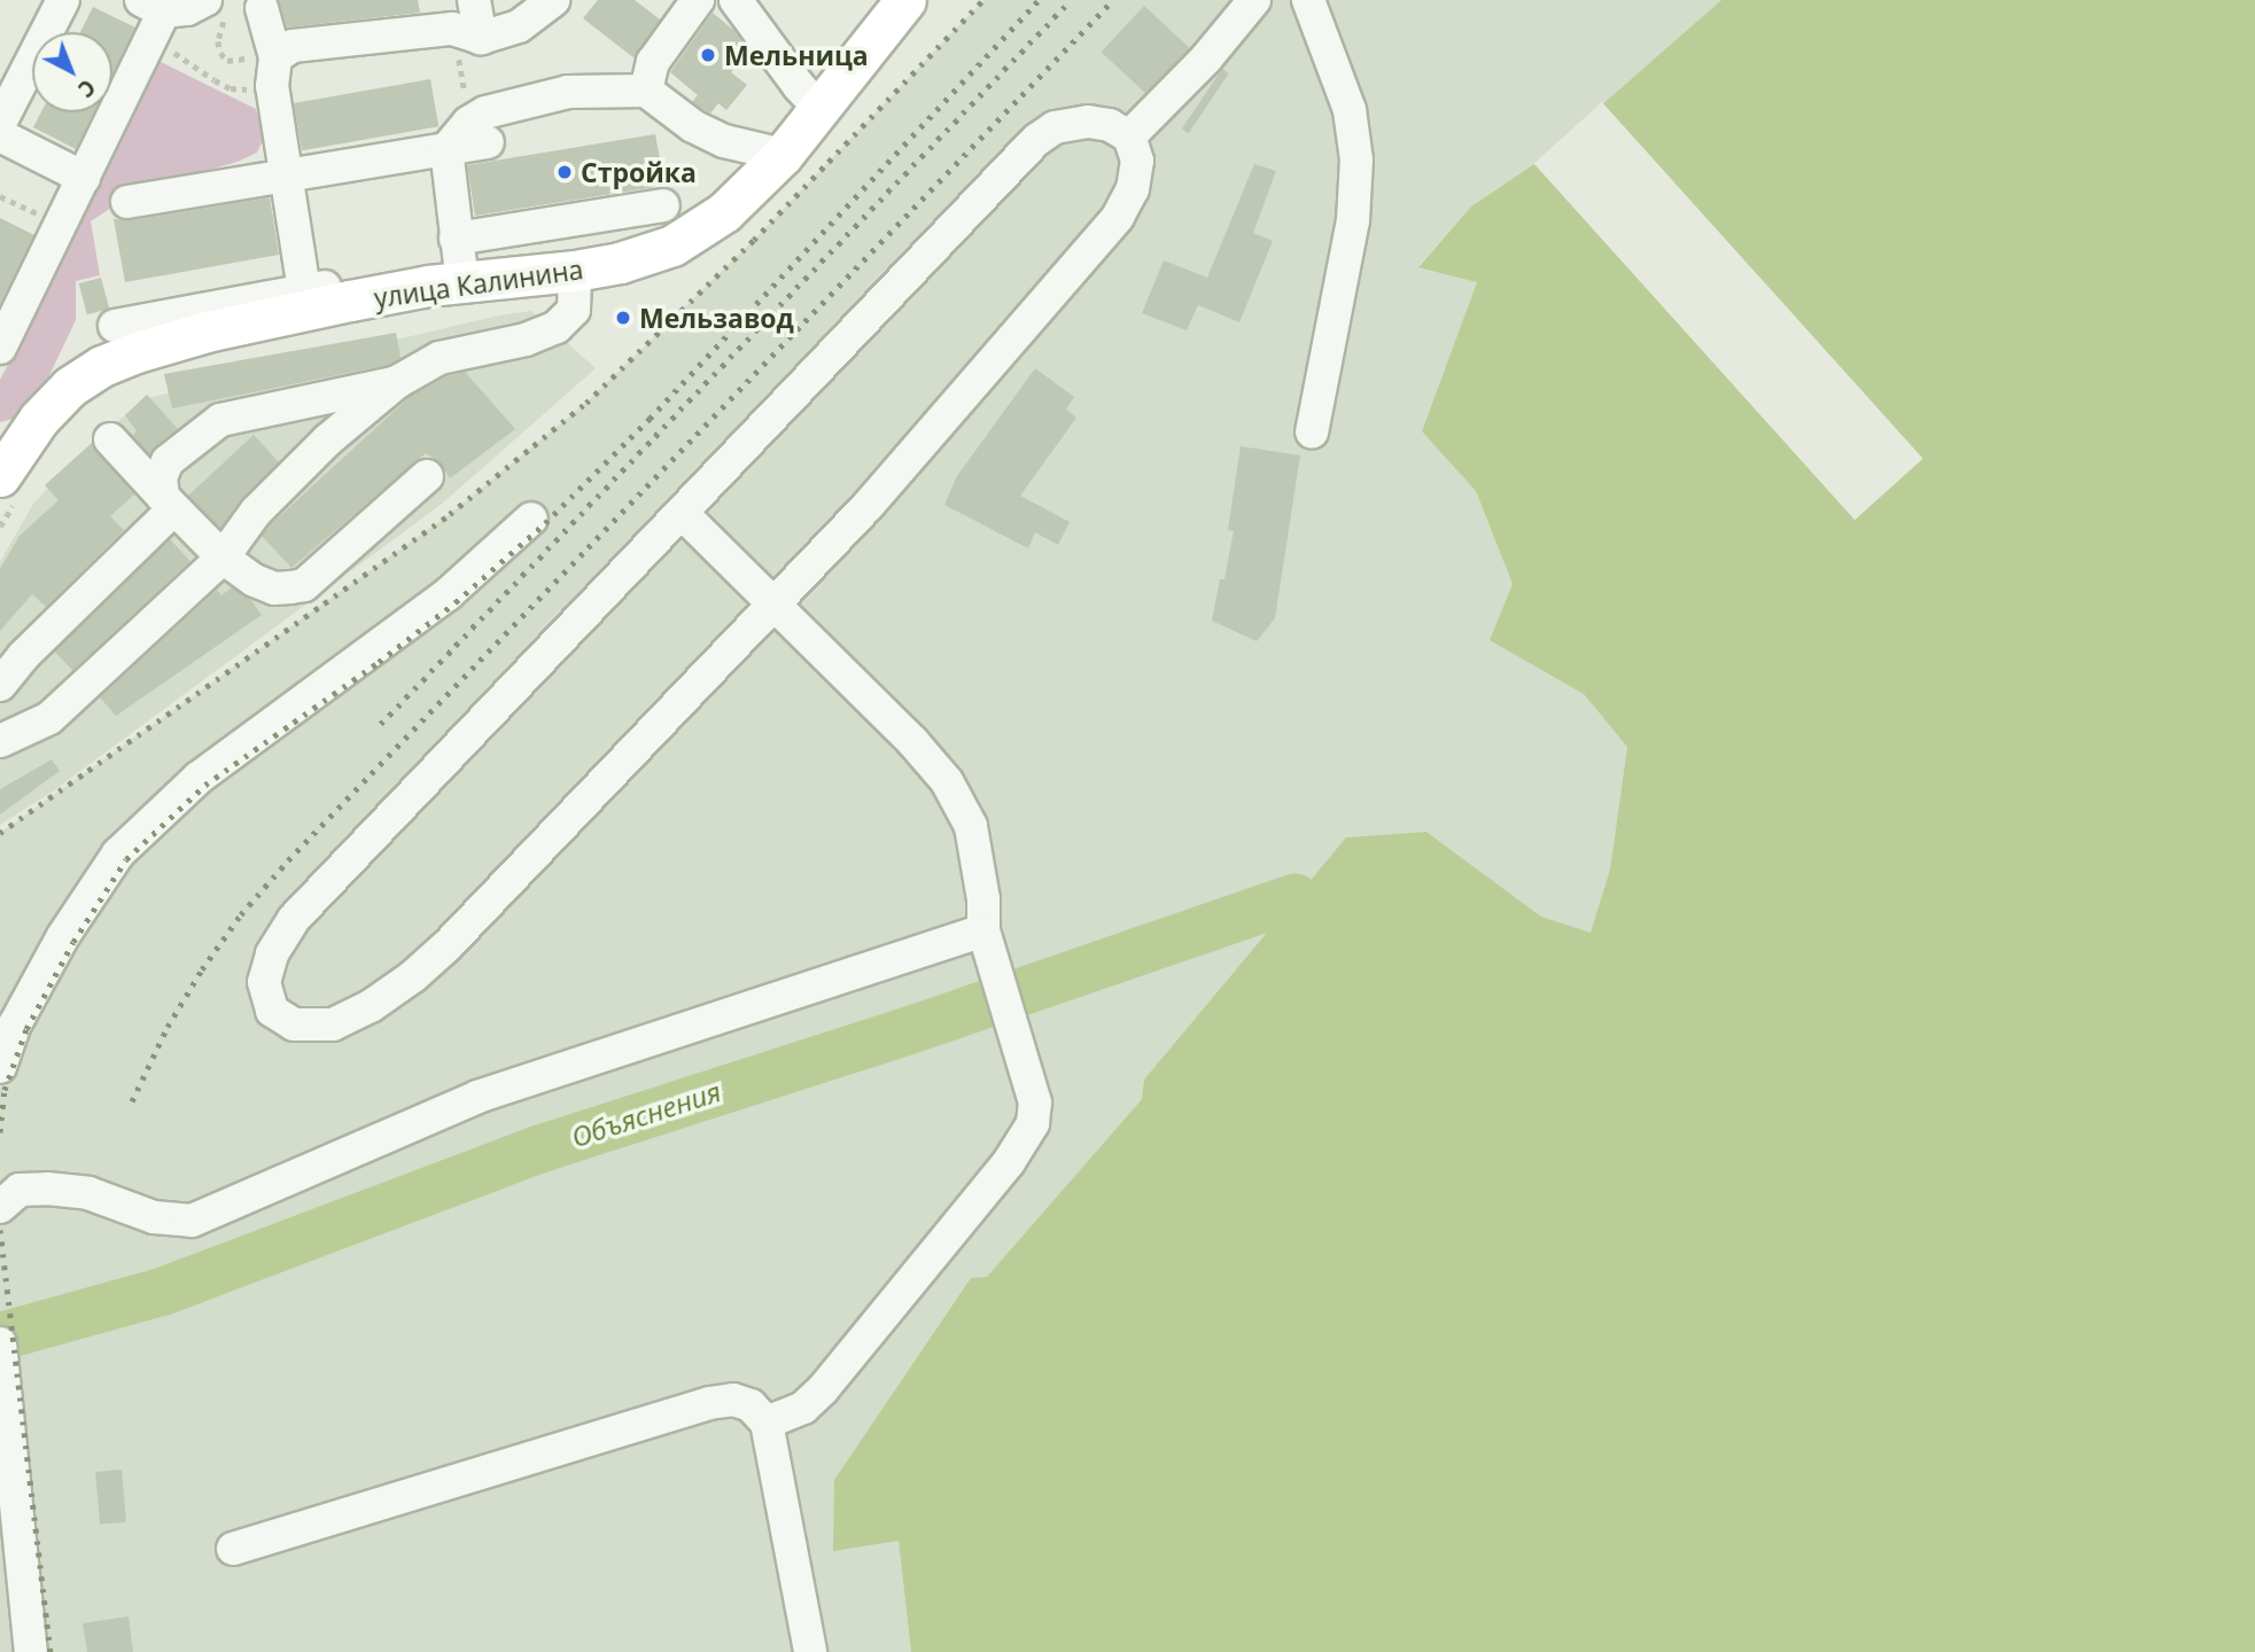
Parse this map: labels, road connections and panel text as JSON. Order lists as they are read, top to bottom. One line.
{"streets":{"main road":["улица Калинина"]},"water":["Объяснения"],"places":["Мельница","Стройка","Мельзавод"],"north":"bottom right"}
